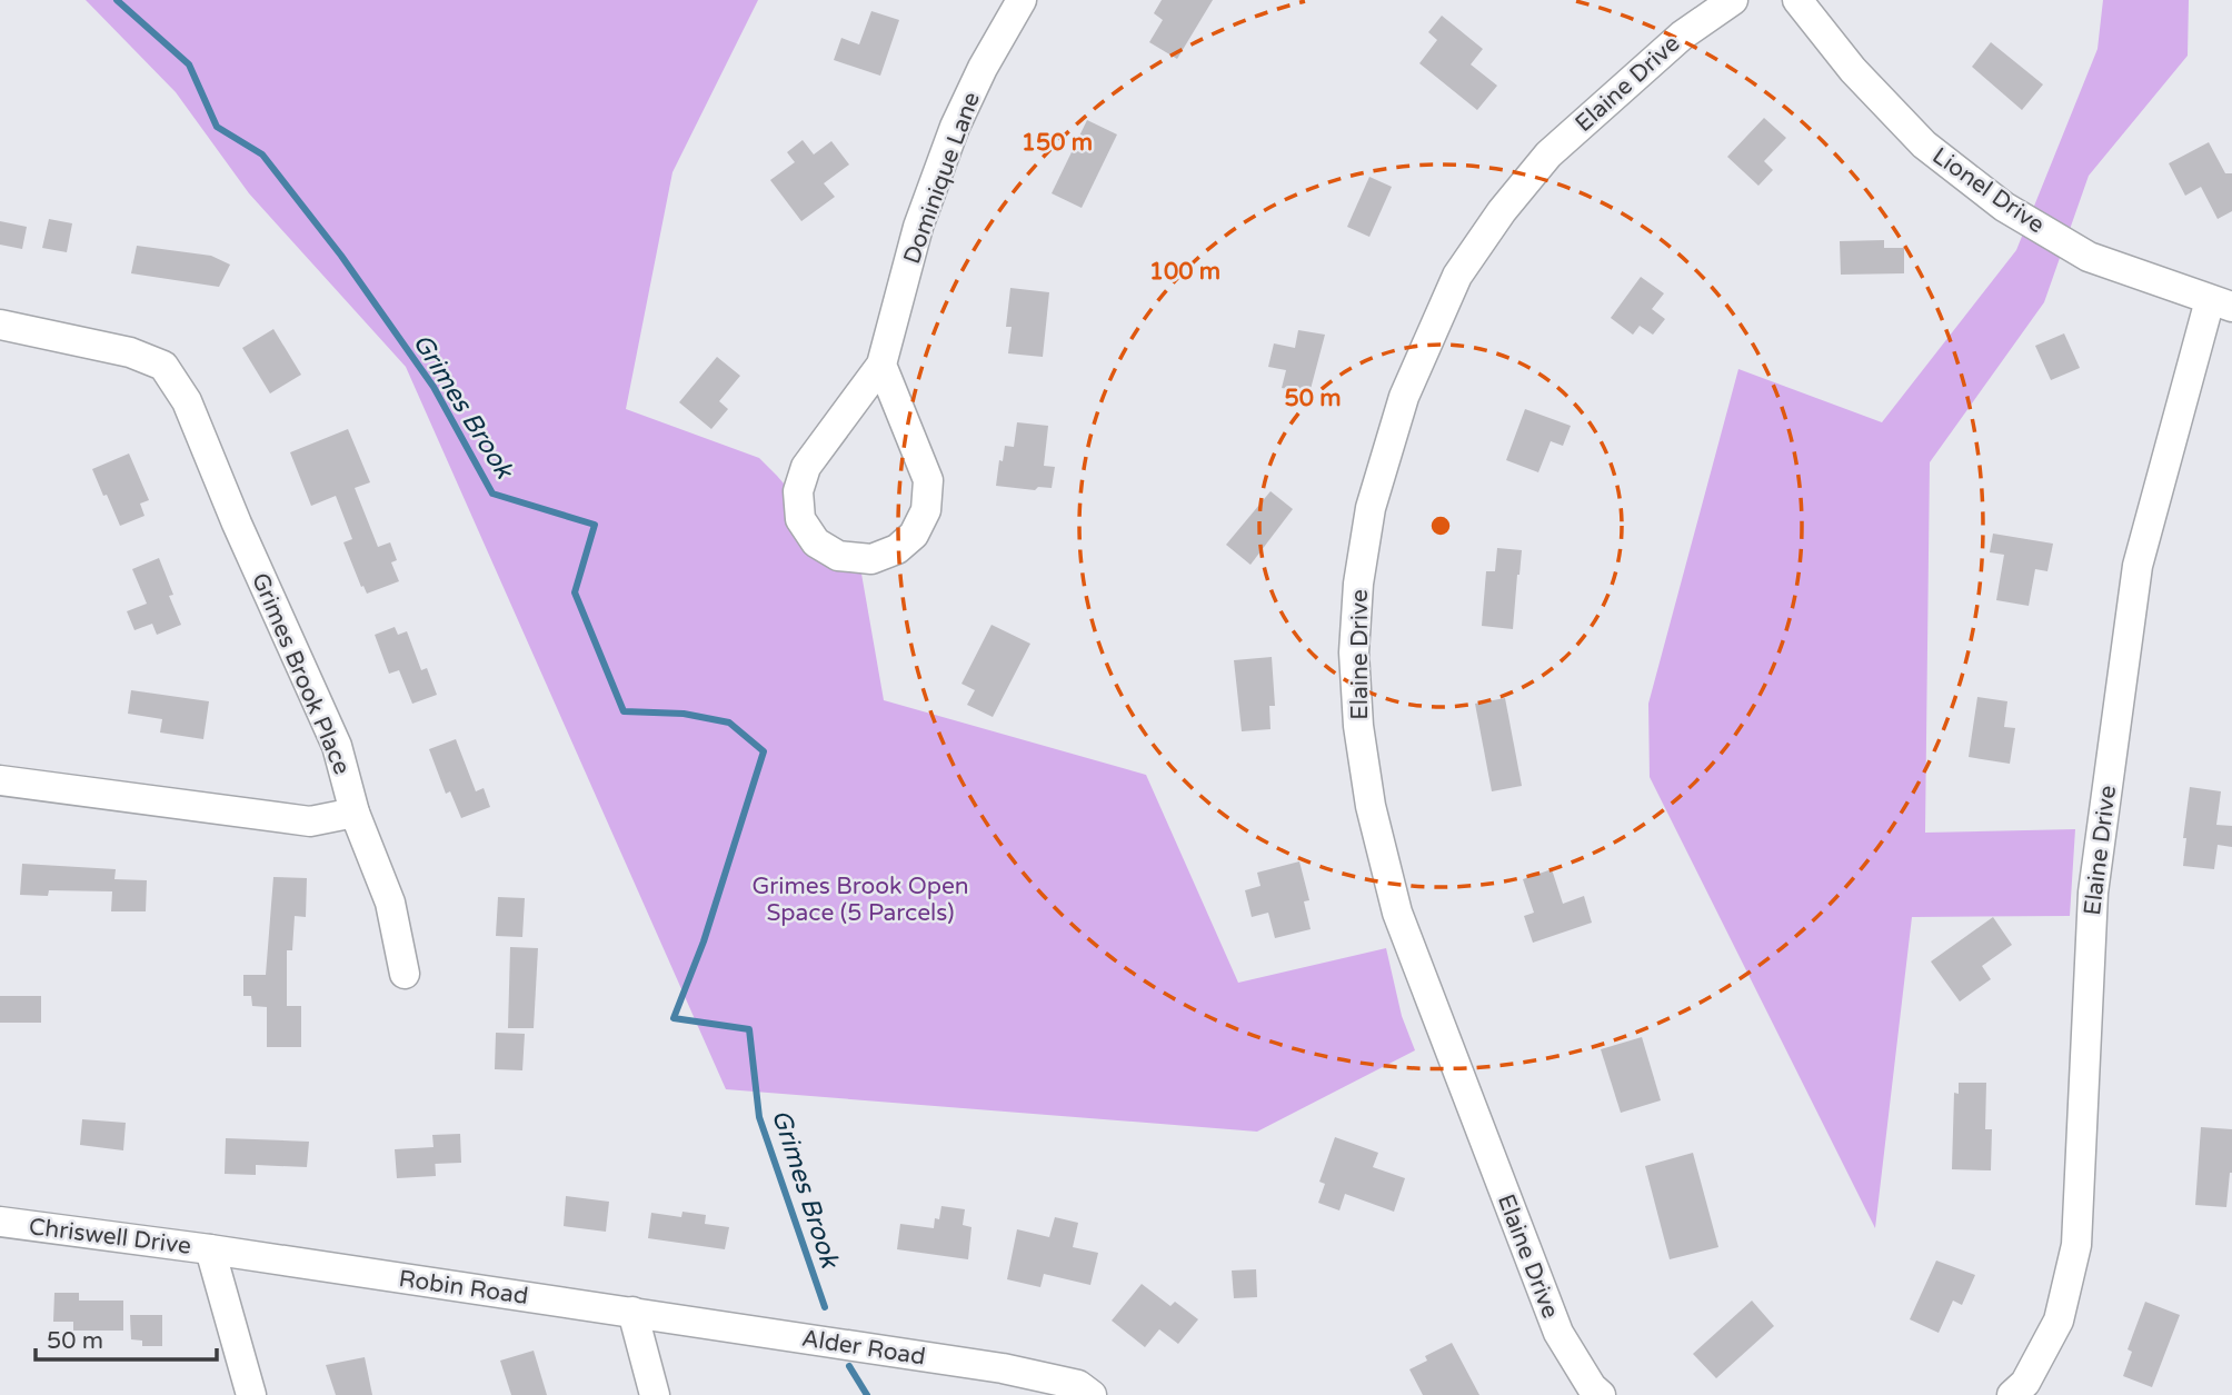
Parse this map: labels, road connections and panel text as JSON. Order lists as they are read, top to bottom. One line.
{"streets":{"street":["Elaine Drive","Dominique Lane","Lionel Drive","Grimes Brook Place","Chriswell Drive","Robin Road","Alder Road"]},"crossings":[["Elaine Drive","Lionel Drive"],["Chriswell Drive","Robin Road"],["Robin Road","Alder Road"]],"water":["Grimes Brook"],"parks":["Grimes Brook Open Space (5 Parcels)"],"scale_bar":"50 m","rings":["150 m","100 m","50 m"]}
